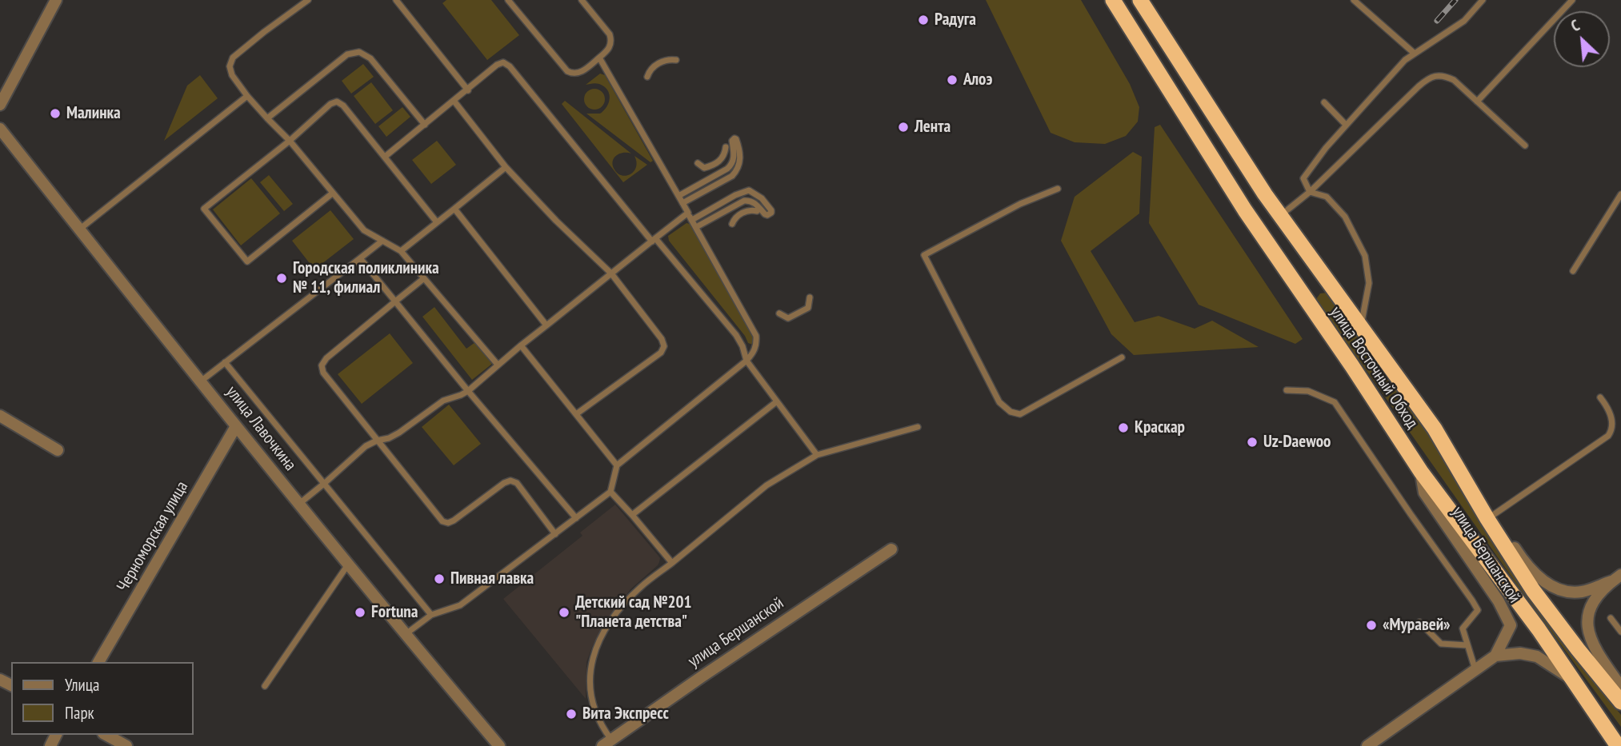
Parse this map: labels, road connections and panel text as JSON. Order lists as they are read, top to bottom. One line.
{"streets":{"highway":["улица Восточный Обход"],"street":["улица Лавочкина","Черноморская улица","улица Бершанской"]},"crossings":[["улица Восточный Обход","улица Бершанской"],["улица Лавочкина","Черноморская улица"]],"places":["Радуга","Алоэ","Малинка","Лента","Городская поликлиника № 11, филиал","Краскар","Uz-Daewoo","Пивная лавка","Fortuna","Детский сад №201 \"Планета детства\"","«Муравей»","Вита Экспресс"],"legend":["Улица","Парк"],"north":"top left"}
